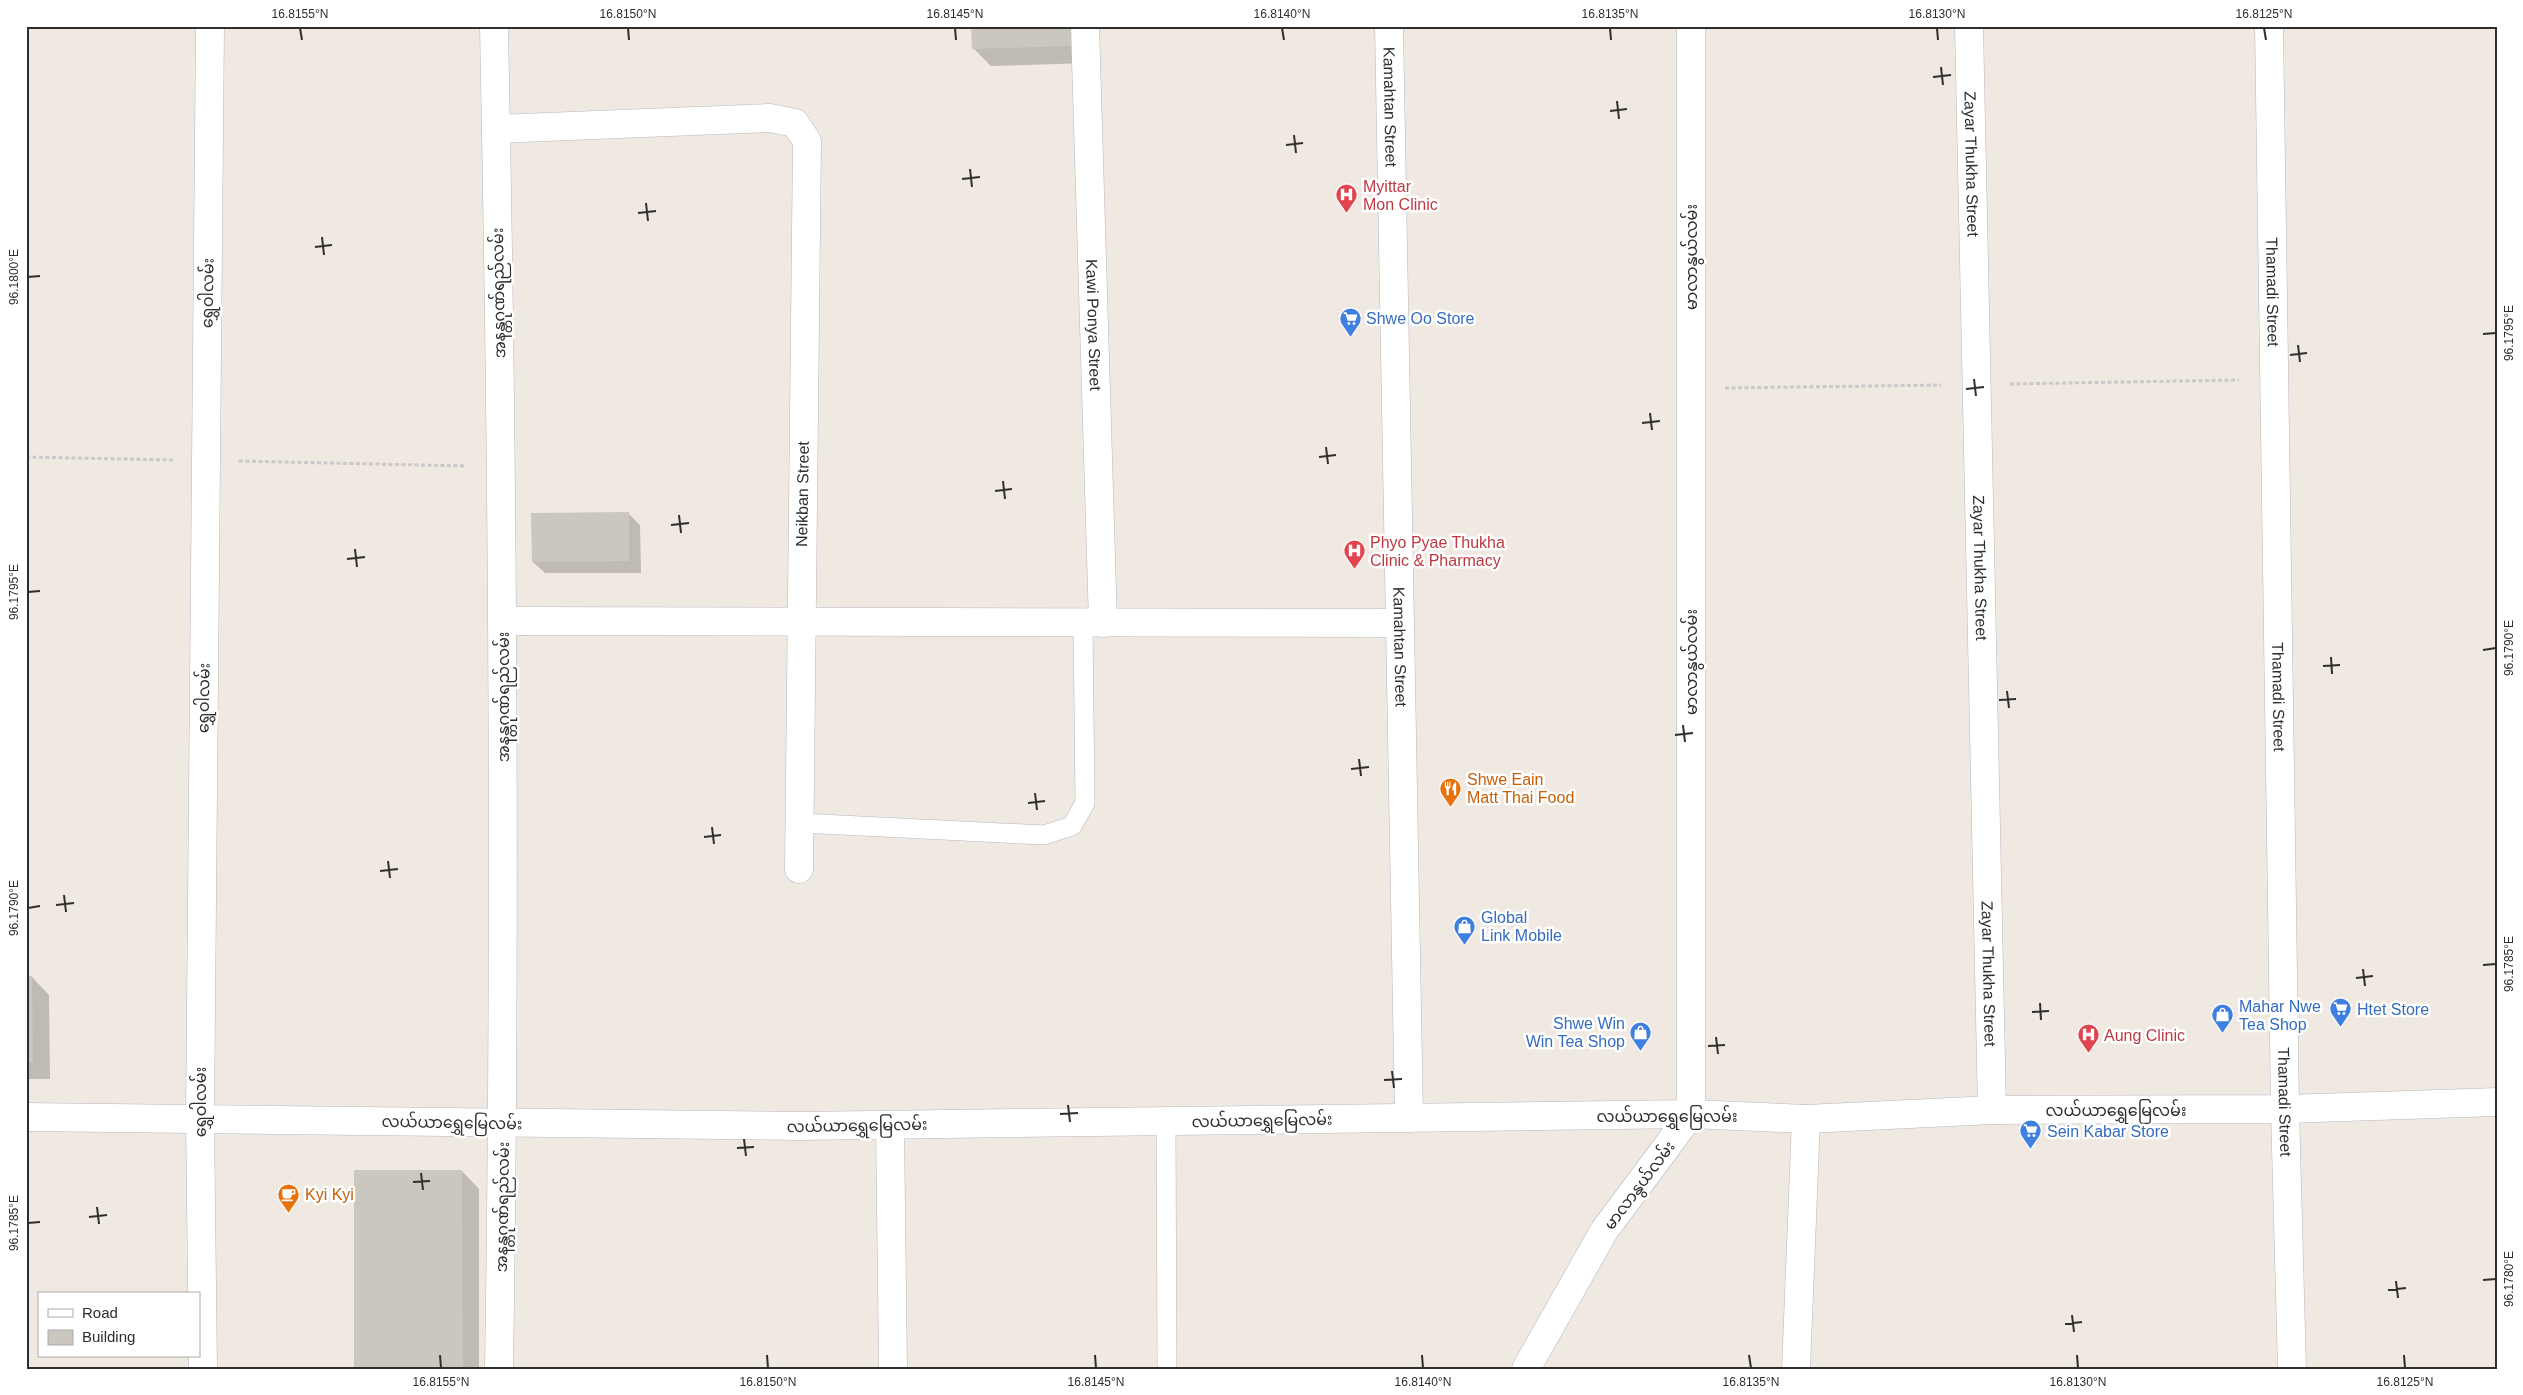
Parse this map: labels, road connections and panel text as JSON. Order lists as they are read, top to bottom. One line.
{"streets":{"street":["Kamahtan Street","Zayar Thukha Street","မာလာနွယ်လမ်း","ရွှေဝါလမ်း","အနန္တဂုဏ်ရည်လမ်း","Thamadi Street","Kawi Ponya Street","Neikban Street","လယ်ယာရွှေမြေလမ်း"]},"crossings":[["Kamahtan Street","လယ်ယာရွှေမြေလမ်း"],["Zayar Thukha Street","လယ်ယာရွှေမြေလမ်း"],["မာလာနွယ်လမ်း","လယ်ယာရွှေမြေလမ်း"],["ရွှေဝါလမ်း","လယ်ယာရွှေမြေလမ်း"],["အနန္တဂုဏ်ရည်လမ်း","Neikban Street"],["အနန္တဂုဏ်ရည်လမ်း","လယ်ယာရွှေမြေလမ်း"],["Thamadi Street","လယ်ယာရွှေမြေလမ်း"]],"places":{"hospital":["Myittar Mon Clinic","Phyo Pyae Thukha Clinic & Pharmacy","Aung Clinic"],"supermarket":["Shwe Oo Store","Htet Store","Sein Kabar Store"],"restaurant":["Shwe Eain Matt Thai Food"],"shop":["Global Link Mobile","Mahar Nwe Tea Shop","Shwe Win Win Tea Shop"],"cafe":["Kyi Kyi"]},"legend":["Road","Building"],"coordinates":["16.8155°N","16.8150°N","16.8145°N","16.8140°N","16.8135°N","16.8130°N","16.8125°N","96.1800°E","96.1795°E","96.1790°E","96.1785°E","96.1780°E"]}
